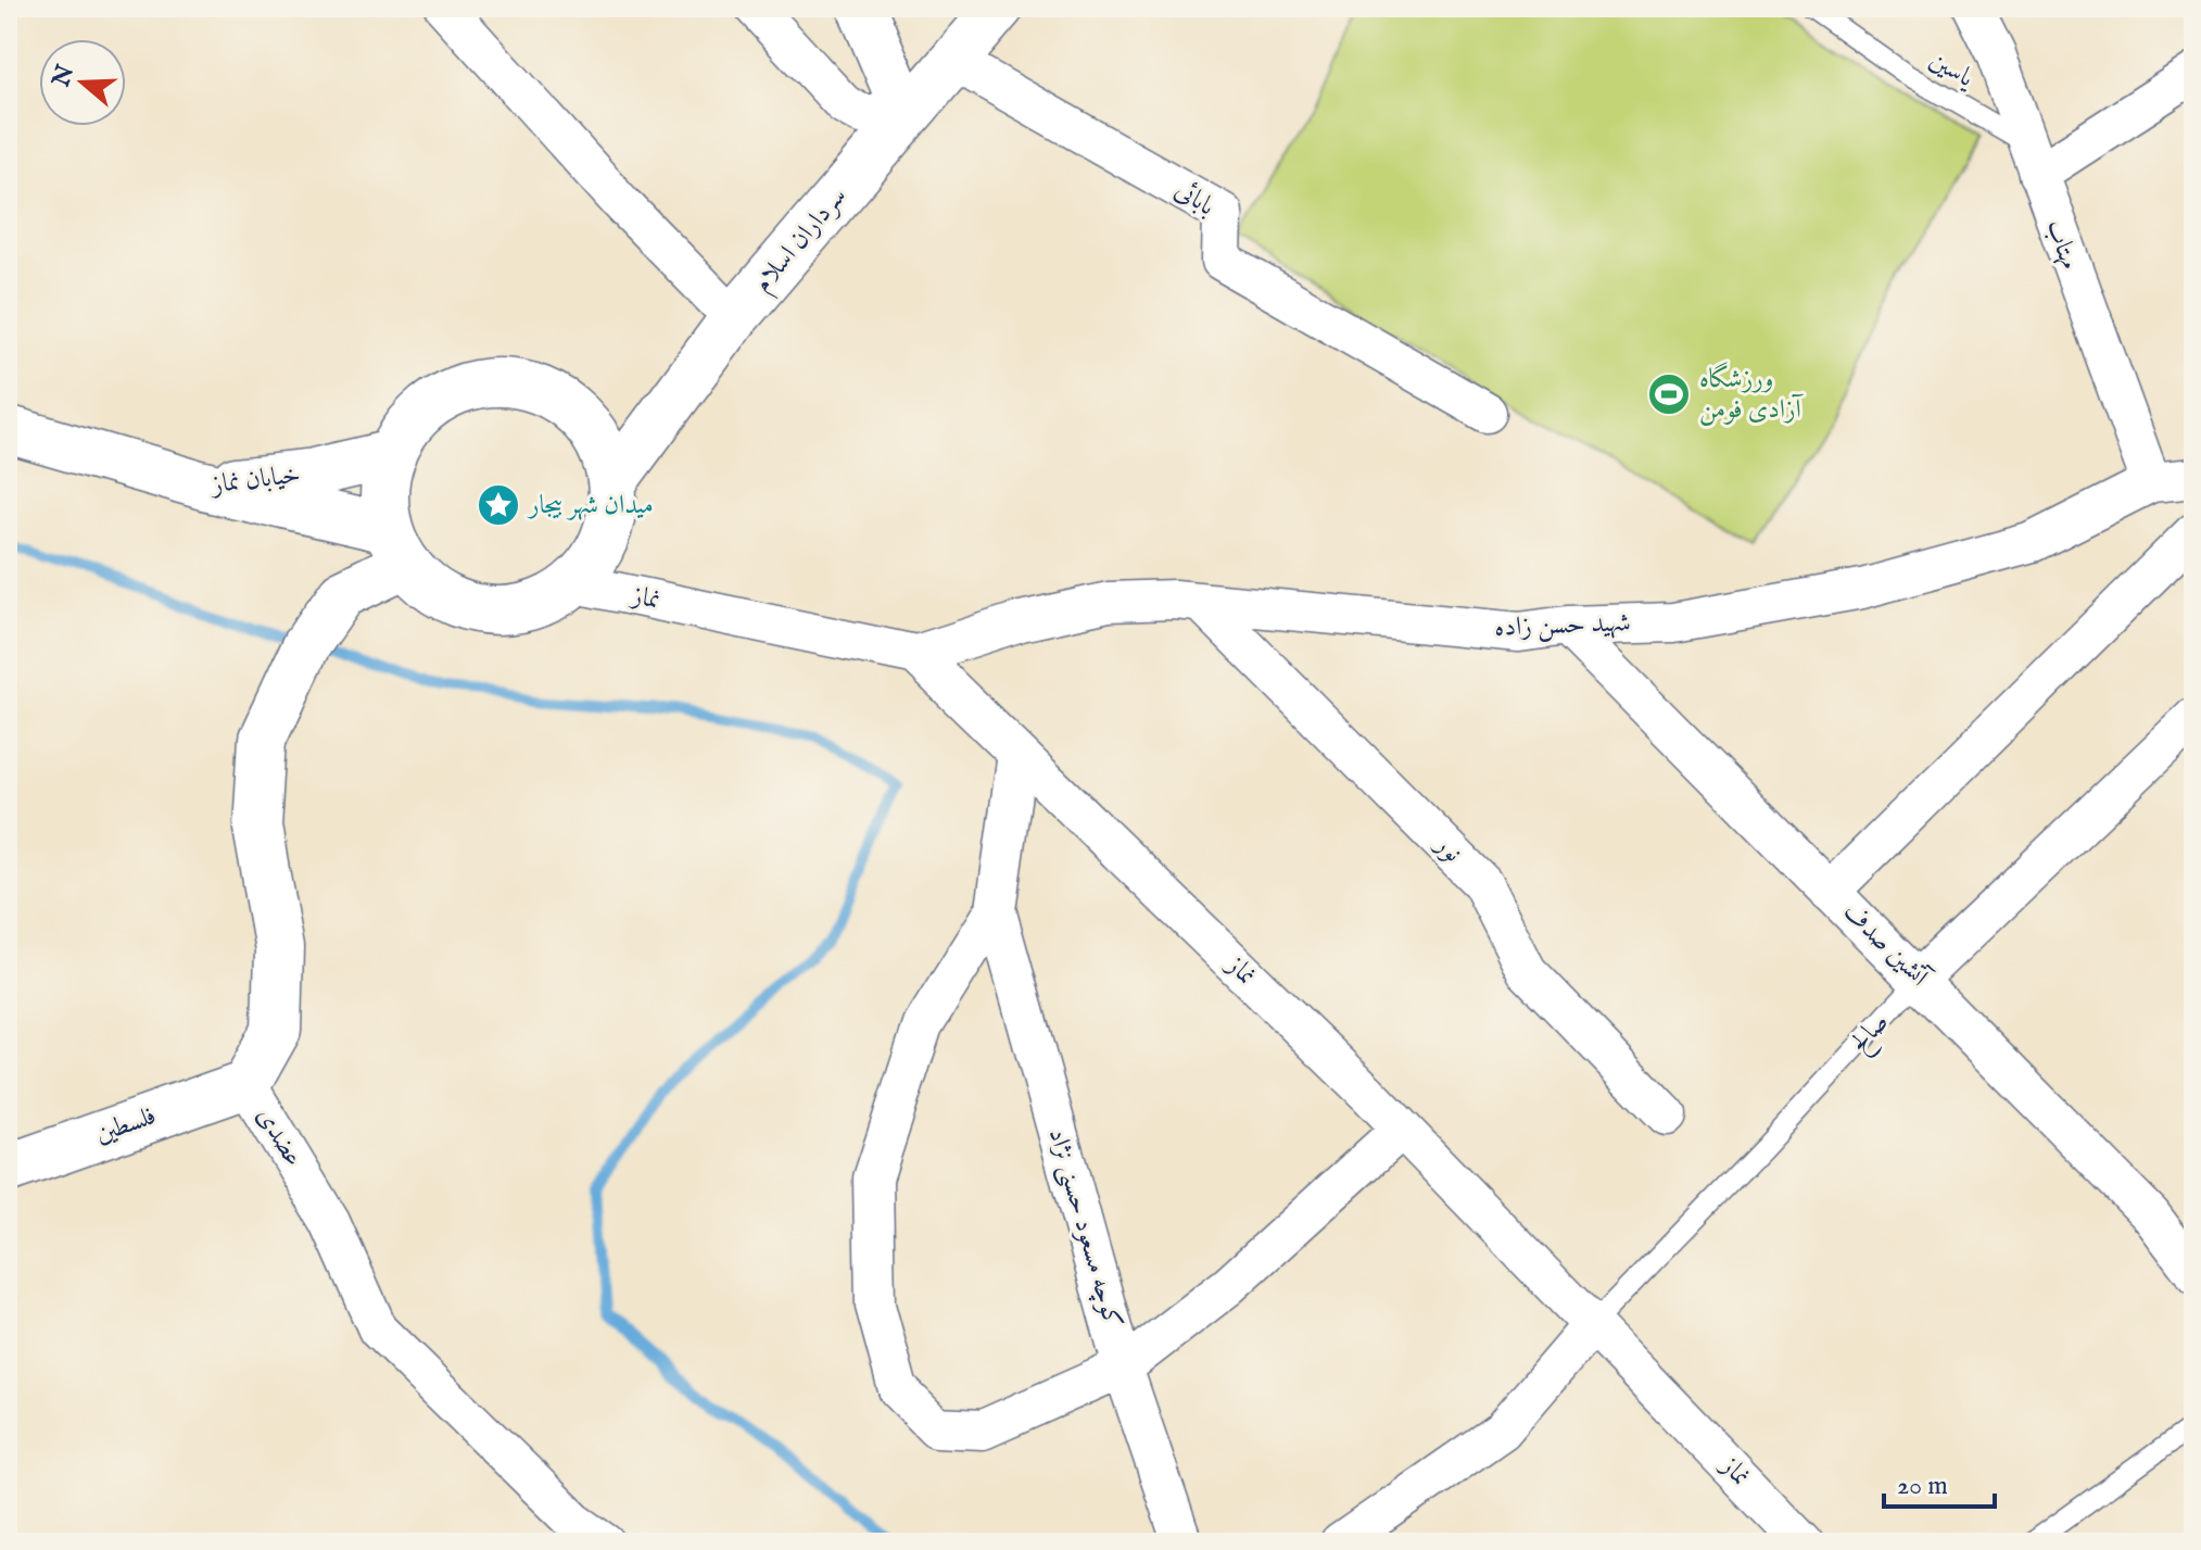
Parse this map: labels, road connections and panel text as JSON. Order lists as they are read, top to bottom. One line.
{"streets":{"street":["بابائی","سرداران اسلام","مهتاب","خیابان نماز","نماز","شهید حسن زاده","نور","آتشین صدف","صالح","فلسطین","عضدی","کوچه مسعود حسنی نژاد"],"lane":["یاسین"]},"crossings":[["یاسین","مهتاب"],["بابائی","سرداران اسلام"],["سرداران اسلام","خیابان نماز"],["سرداران اسلام","نماز"],["سرداران اسلام","عضدی"],["مهتاب","شهید حسن زاده"],["خیابان نماز","نماز"],["خیابان نماز","عضدی"],["نماز","شهید حسن زاده"],["نماز","صالح"],["نماز","عضدی"],["شهید حسن زاده","نور"],["شهید حسن زاده","آتشین صدف"],["آتشین صدف","صالح"],["فلسطین","عضدی"]],"places":{"sports":["ورزشگاه آزادی فومن"],"place":["میدان شهر بیجار"]},"scale_bar":"20 m","north":"left"}
